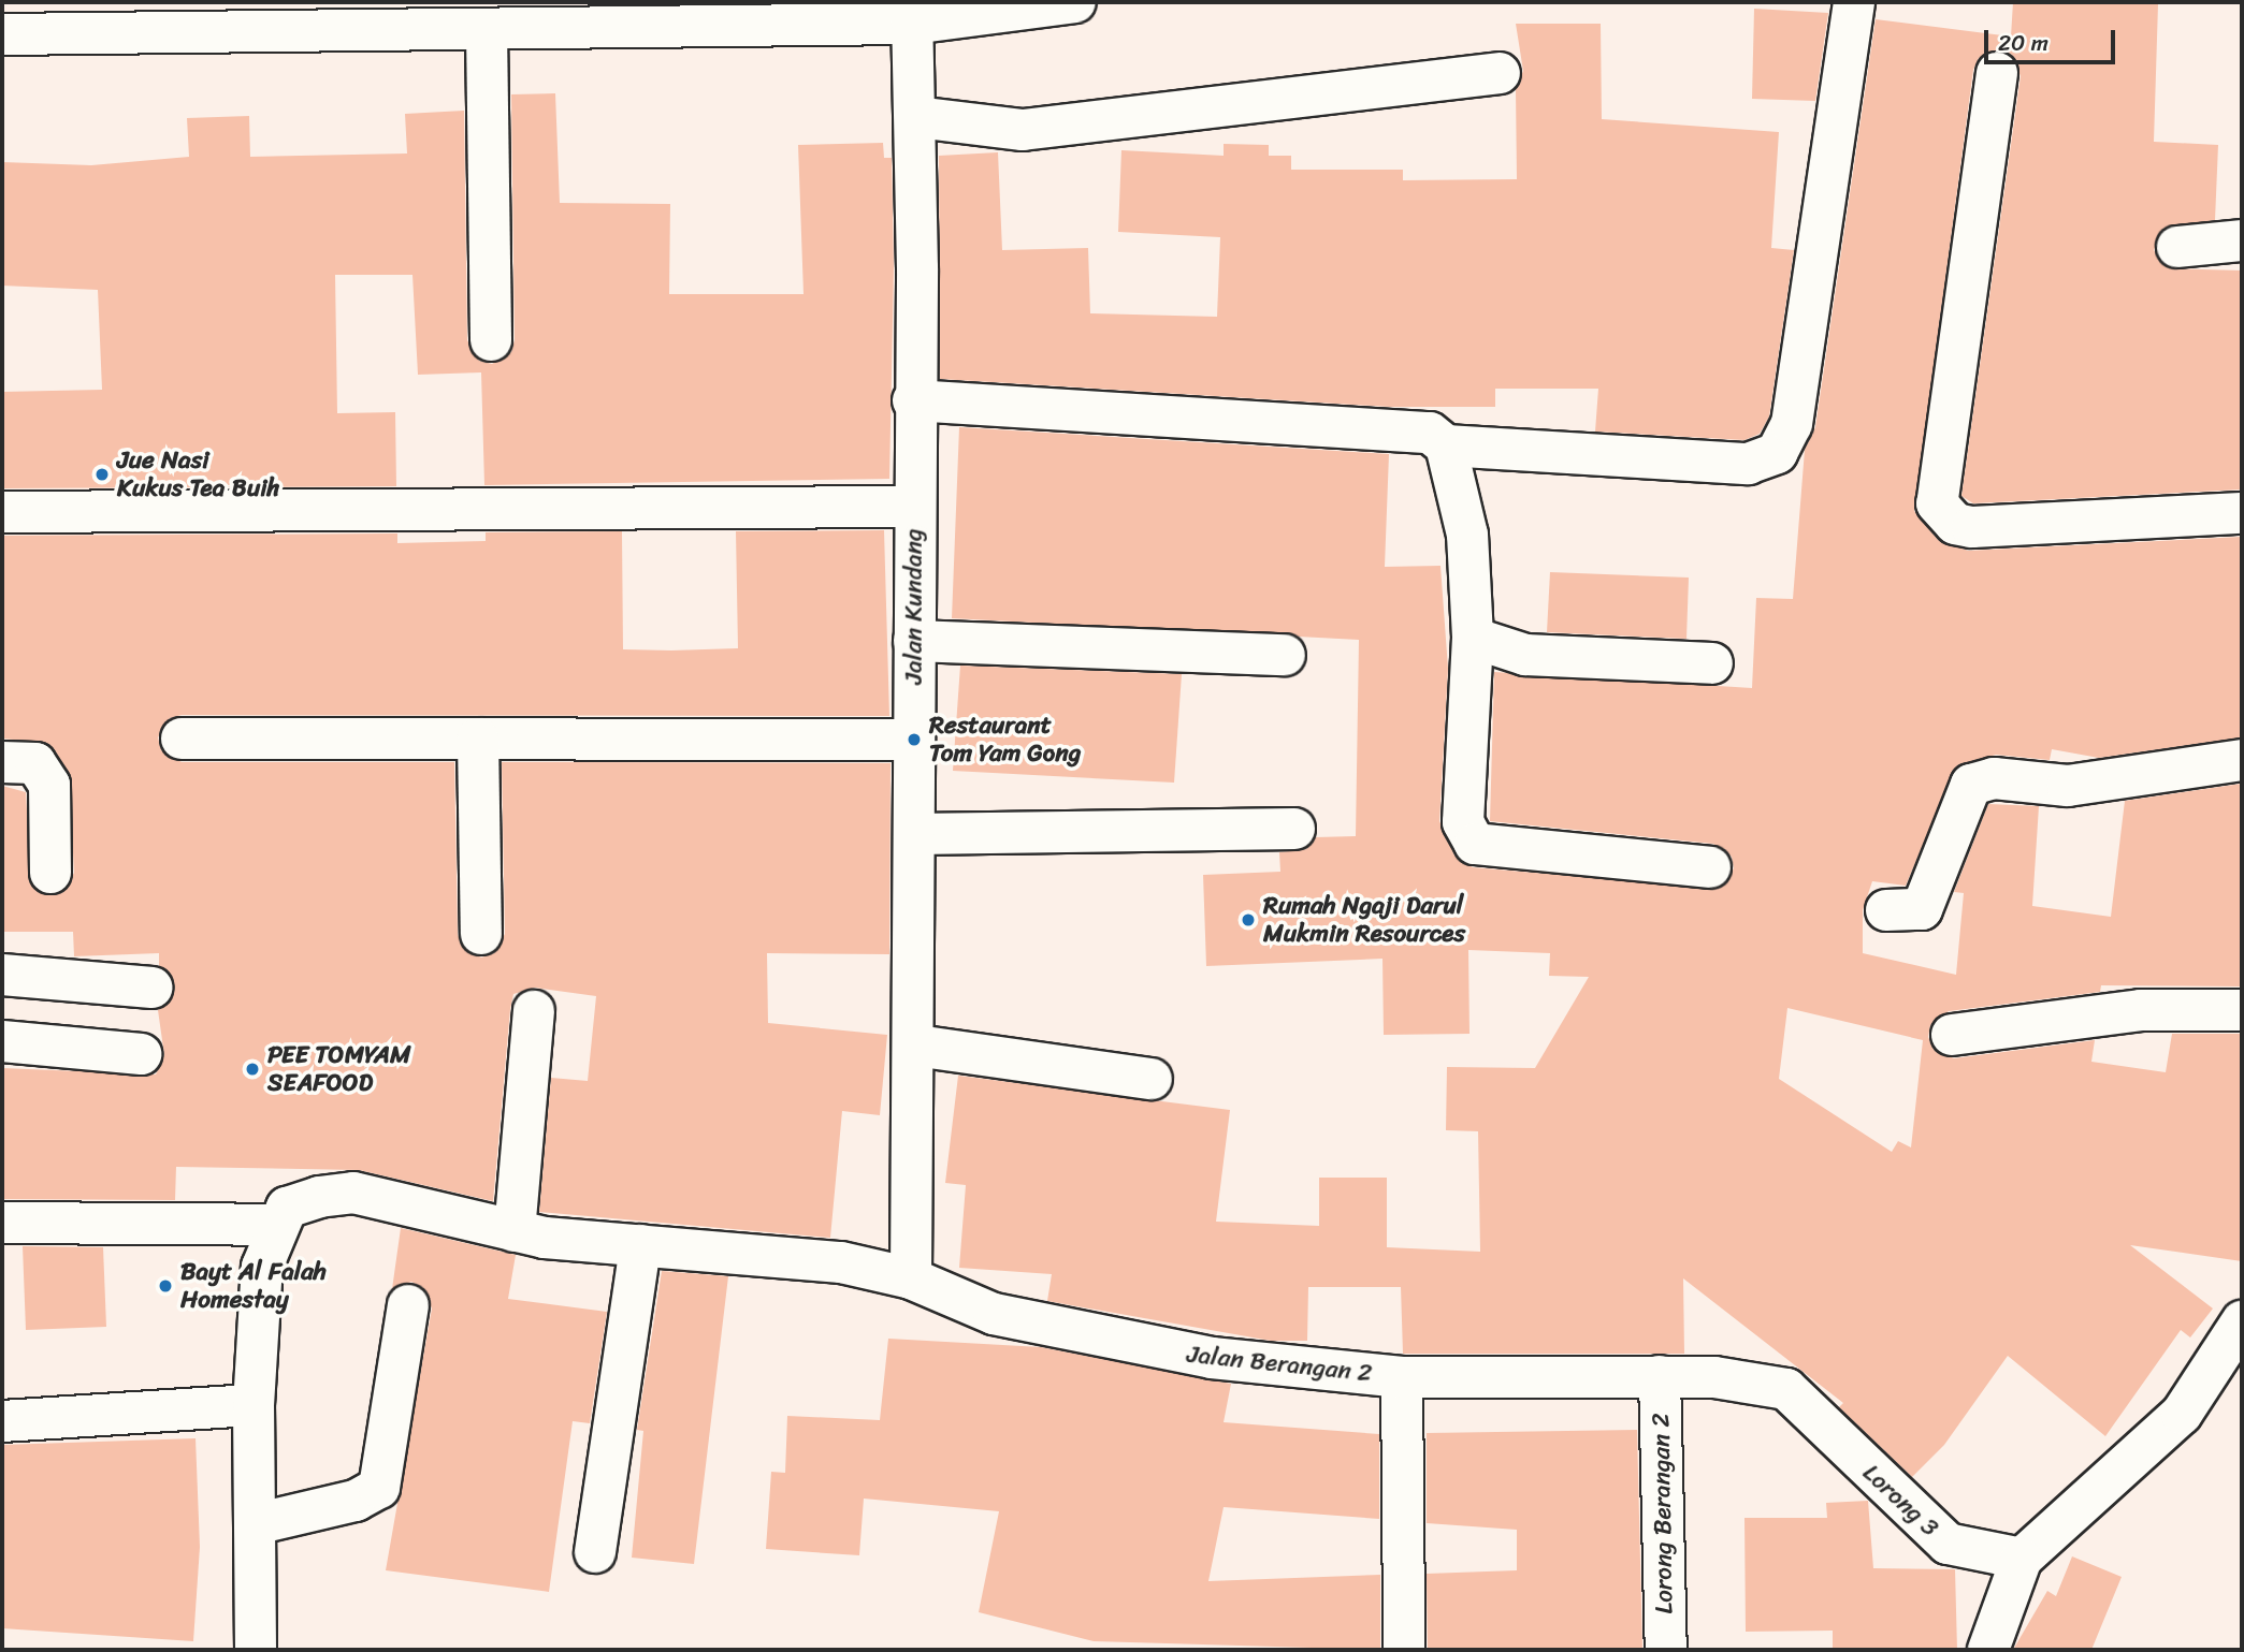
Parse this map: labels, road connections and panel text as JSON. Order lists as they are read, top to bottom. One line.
{"streets":{"street":["Jalan Kundang","Jalan Berangan 2","Lorong 3","Lorong Berangan 2"]},"crossings":[["Jalan Kundang","Jalan Berangan 2"],["Jalan Berangan 2","Lorong 3"],["Jalan Berangan 2","Lorong Berangan 2"],["Lorong 3","Lorong Berangan 2"]],"places":["Jue Nasi Kukus Tea Buih","Restaurant Tom Yam Gong","Rumah Ngaji Darul Mukmin Resources","PEE TOMYAM SEAFOOD","Bayt Al Falah Homestay"],"scale_bar":"20 m"}
